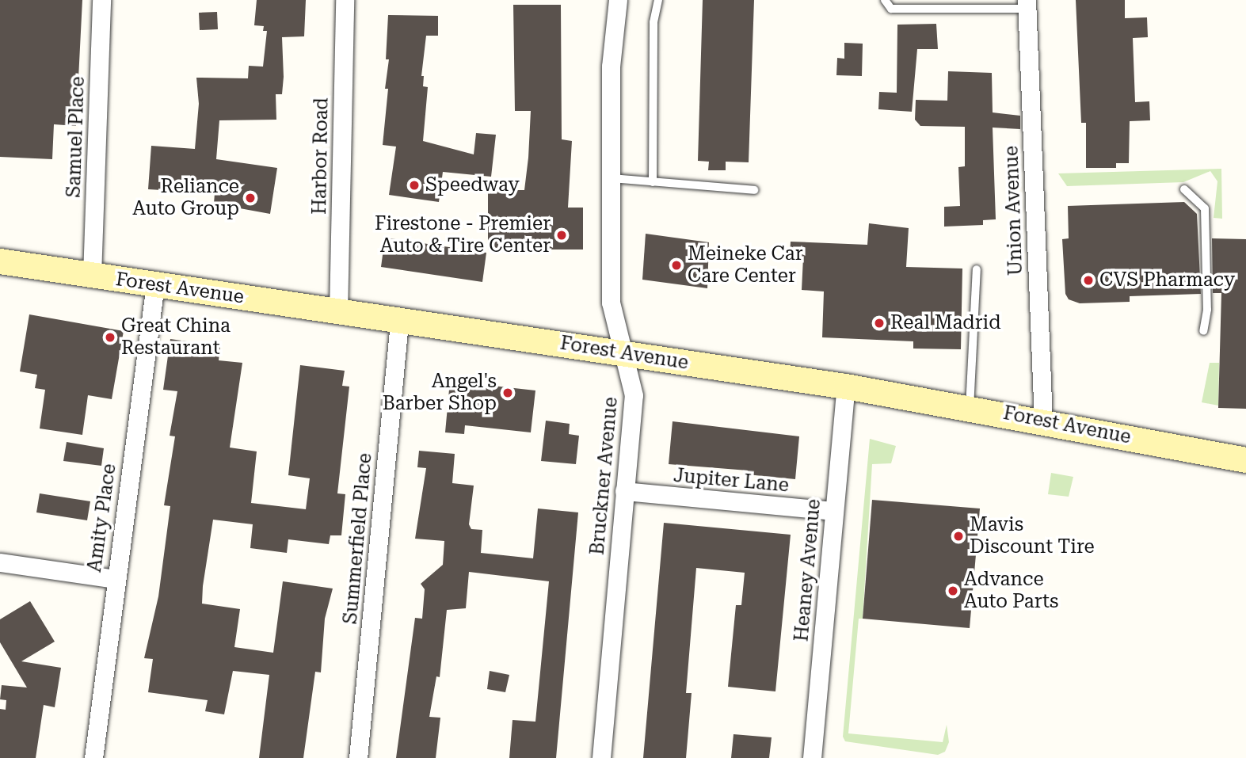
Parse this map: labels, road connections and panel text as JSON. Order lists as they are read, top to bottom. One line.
{"streets":{"main road":["Forest Avenue"],"street":["Samuel Place","Harbor Road","Union Avenue","Bruckner Avenue","Jupiter Lane","Amity Place","Summerfield Place","Heaney Avenue"]},"crossings":[["Samuel Place","Forest Avenue"],["Harbor Road","Forest Avenue"],["Union Avenue","Forest Avenue"],["Forest Avenue","Bruckner Avenue"],["Forest Avenue","Amity Place"],["Forest Avenue","Summerfield Place"],["Forest Avenue","Heaney Avenue"],["Bruckner Avenue","Jupiter Lane"],["Jupiter Lane","Heaney Avenue"]],"places":["Speedway","Reliance Auto Group","Firestone - Premier Auto & Tire Center","Meineke Car Care Center","CVS Pharmacy","Real Madrid","Great China Restaurant","Angel's Barber Shop","Mavis Discount Tire","Advance Auto Parts"]}
